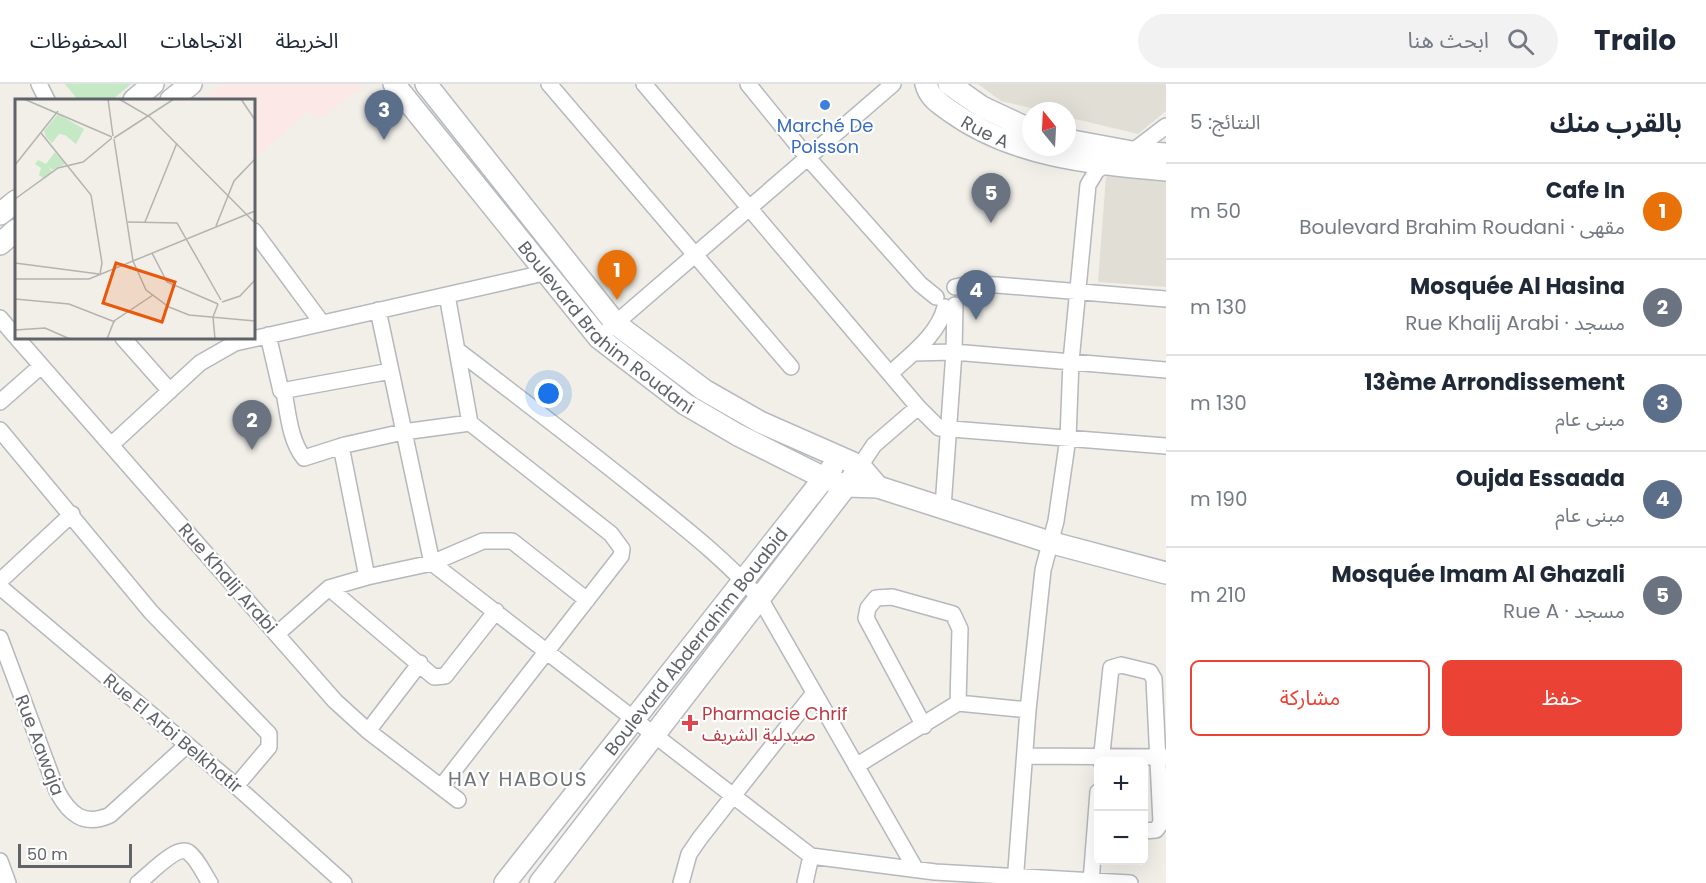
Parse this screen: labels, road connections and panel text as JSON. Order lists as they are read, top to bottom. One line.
{"streets":{"main road":["Rue A","Boulevard Brahim Roudani","Boulevard Abderrahim Bouabid"],"street":["Rue Khalij Arabi","Rue El Arbi Belkhatir","Rue Aawaja"]},"crossings":[["Boulevard Brahim Roudani","Boulevard Abderrahim Bouabid"],["Rue El Arbi Belkhatir","Rue Aawaja"]],"districts":["HAY HABOUS"],"places":{"other":["Marché De Poisson"],"health":["Pharmacie Chrif صيدلية الشريف"]},"scale_bar":"50 m","north":"top","page":{"header":"Trailo","search":"ابحث هنا","nav":["الخريطة","الاتجاهات","المحفوظات"],"heading":["بالقرب منك","النتائج: 5"],"pins":["3","5","1","4","2"],"list":[{"mark":"1","name":"Cafe In","note":"مقهى · Boulevard Brahim Roudani","value":"50 m"},{"mark":"2","name":"Mosquée Al Hasina","note":"مسجد · Rue Khalij Arabi","value":"130 m"},{"mark":"3","name":"13ème Arrondissement","note":"مبنى عام","value":"130 m"},{"mark":"4","name":"Oujda Essaada","note":"مبنى عام","value":"190 m"},{"mark":"5","name":"Mosquée Imam Al Ghazali","note":"مسجد · Rue A","value":"210 m"}],"buttons":["حفظ","مشاركة"],"map_buttons":["+","−"],"scale":"50 m"}}
